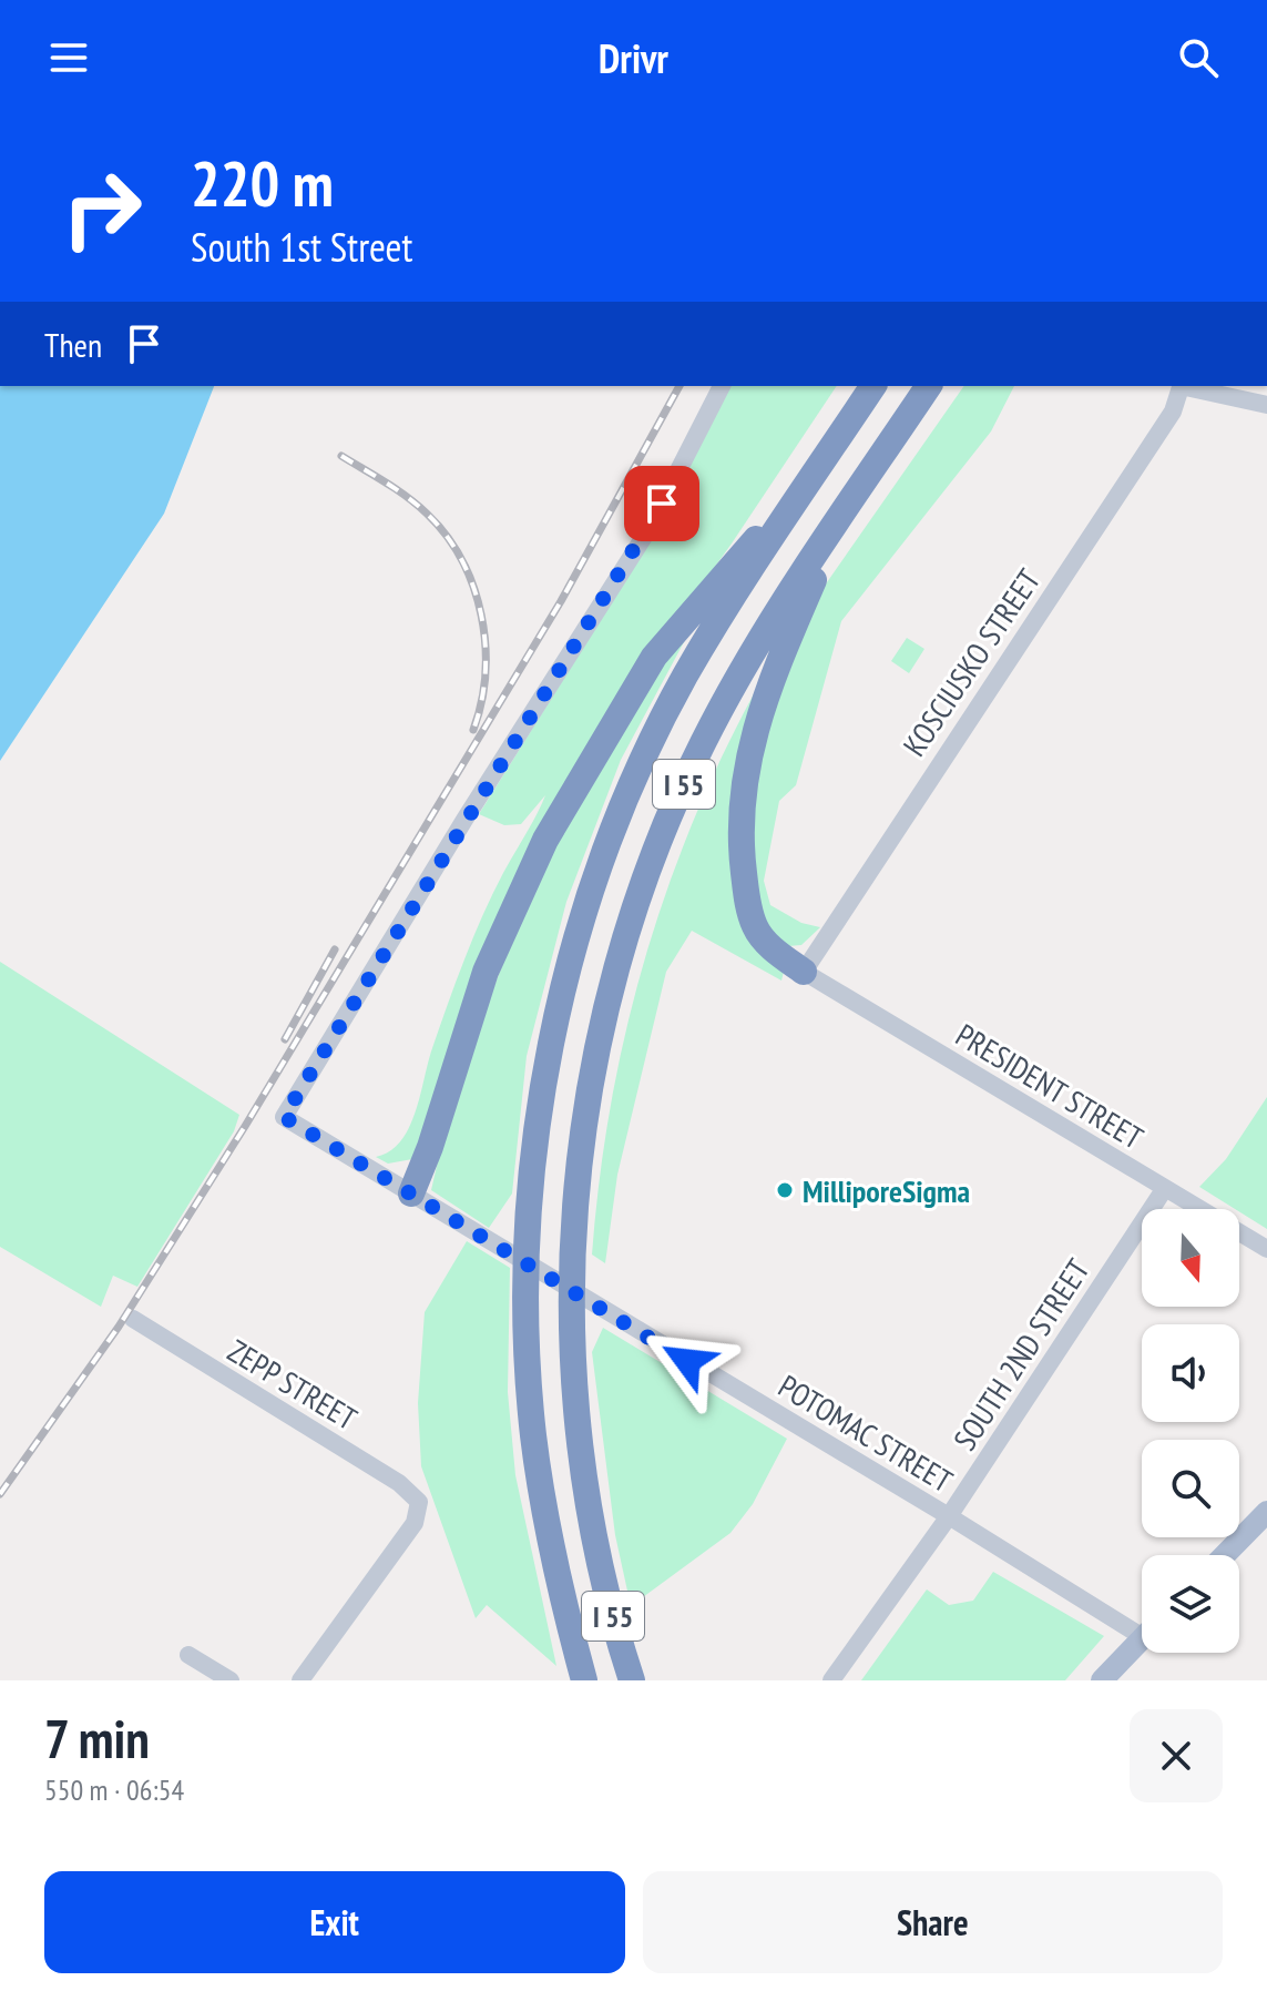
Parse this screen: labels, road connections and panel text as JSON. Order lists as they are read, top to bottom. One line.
{"streets":{"highway":["I 55"],"street":["KOSCIUSKO STREET","PRESIDENT STREET","SOUTH 2ND STREET","ZEPP STREET","POTOMAC STREET"]},"crossings":[["KOSCIUSKO STREET","PRESIDENT STREET"],["PRESIDENT STREET","SOUTH 2ND STREET"],["SOUTH 2ND STREET","POTOMAC STREET"]],"places":["MilliporeSigma"],"north":"bottom","page":{"header":"Drivr","turn":["220 m","South 1st Street"],"then":"Then","heading":["7 min","550 m · 06:54"],"buttons":["Exit","Share"]}}
